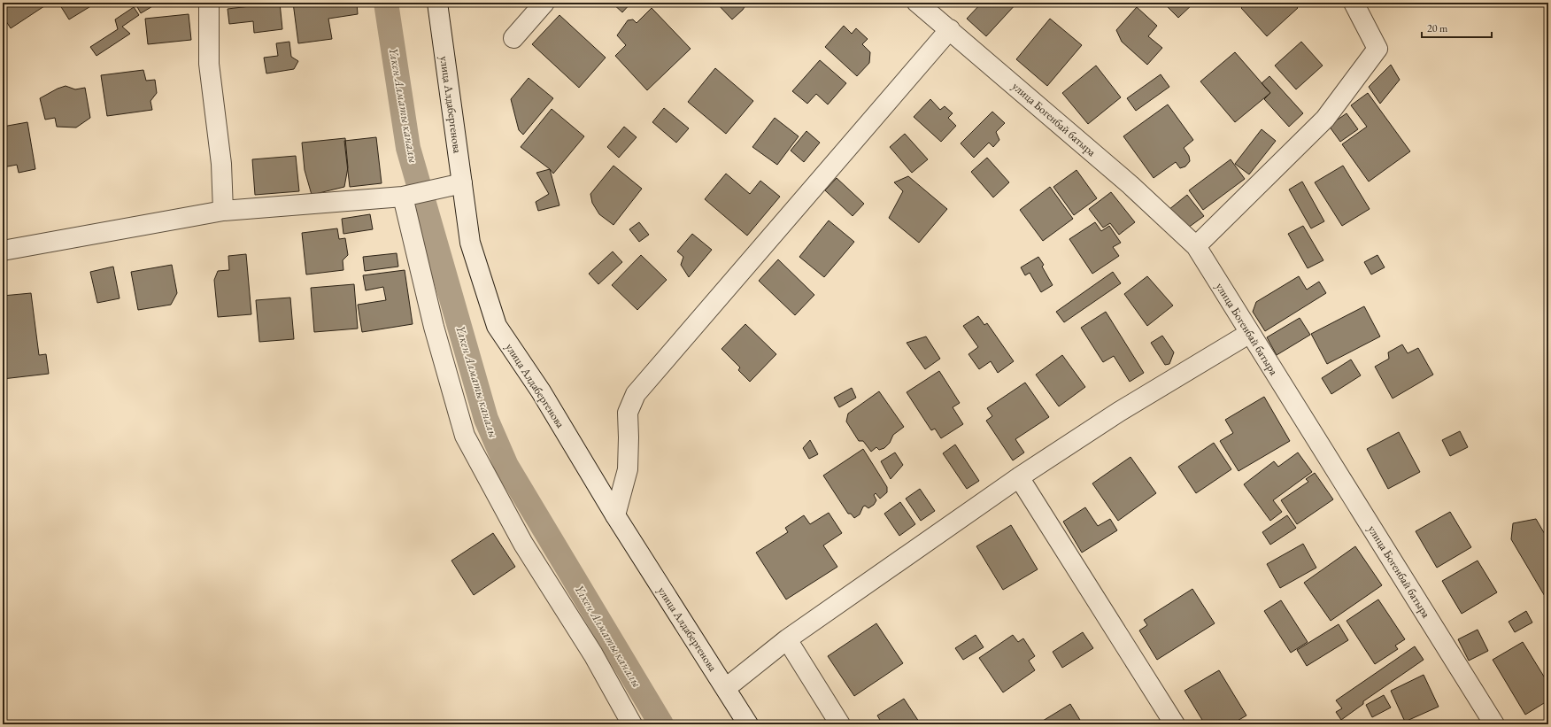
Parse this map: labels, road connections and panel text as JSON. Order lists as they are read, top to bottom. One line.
{"streets":{"street":["улица Алдабергенова","улица Богенбай батыра"]},"water":["Үлкен Алматы каналы"],"scale_bar":"20 m"}
